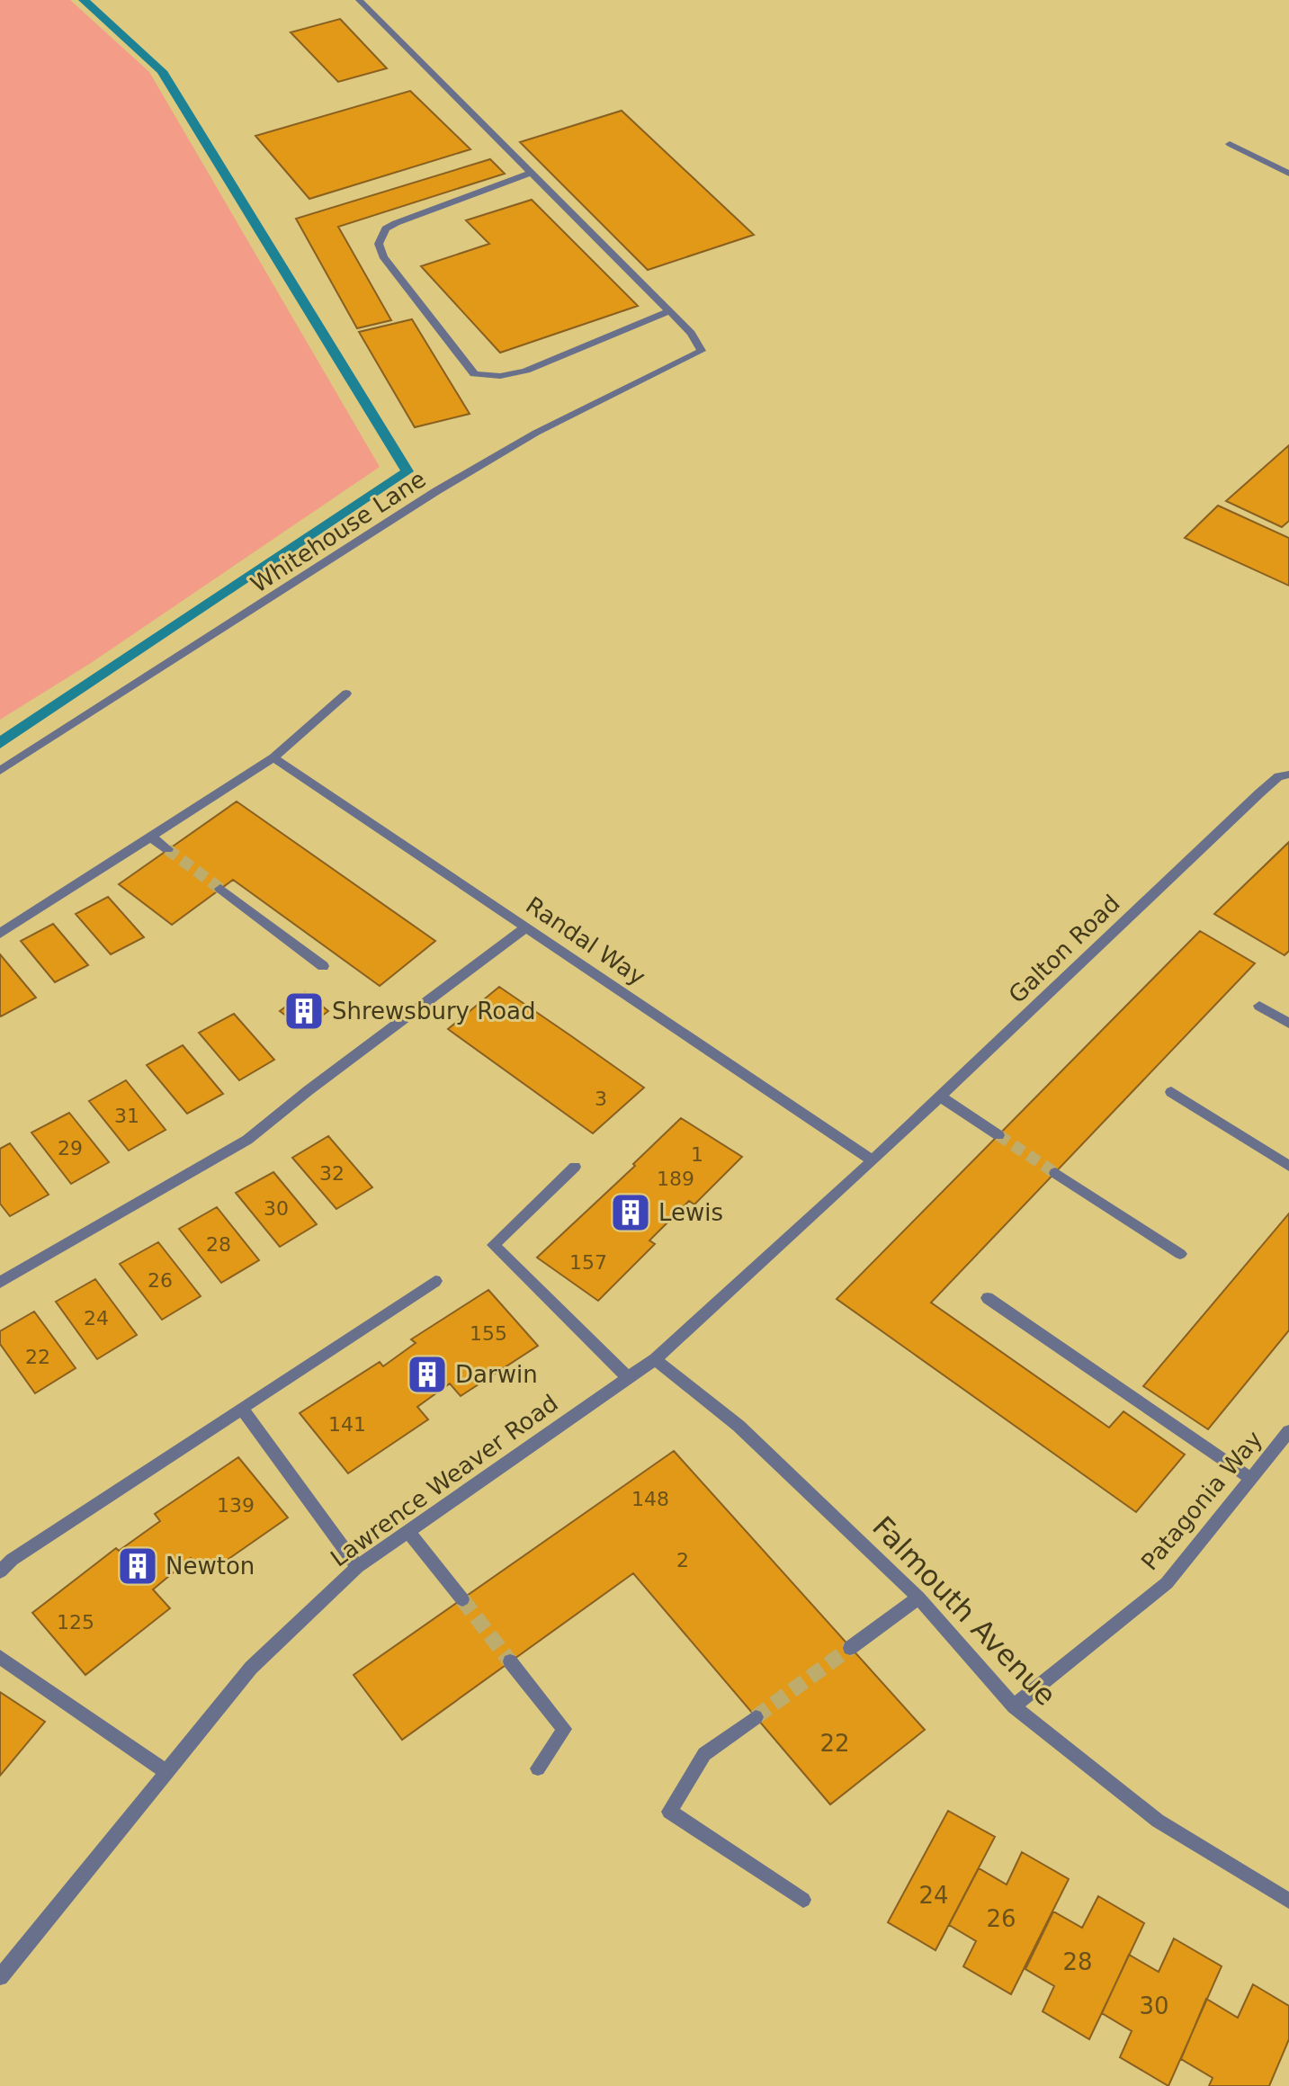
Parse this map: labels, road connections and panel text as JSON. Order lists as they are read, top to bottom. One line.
{"streets":{"street":["Whitehouse Lane","Randal Way","Galton Road","Lawrence Weaver Road","Patagonia Way","Falmouth Avenue"]},"crossings":[["Randal Way","Galton Road"],["Randal Way","Lawrence Weaver Road"],["Galton Road","Lawrence Weaver Road"],["Lawrence Weaver Road","Falmouth Avenue"],["Patagonia Way","Falmouth Avenue"]],"places":{"building":["Shrewsbury Road","Lewis","Darwin","Newton"]},"house_numbers":["3","31","29","1","32","189","30","28","157","26","24","155","22","141","148","139","2","125","22","24","26","28","30"]}
